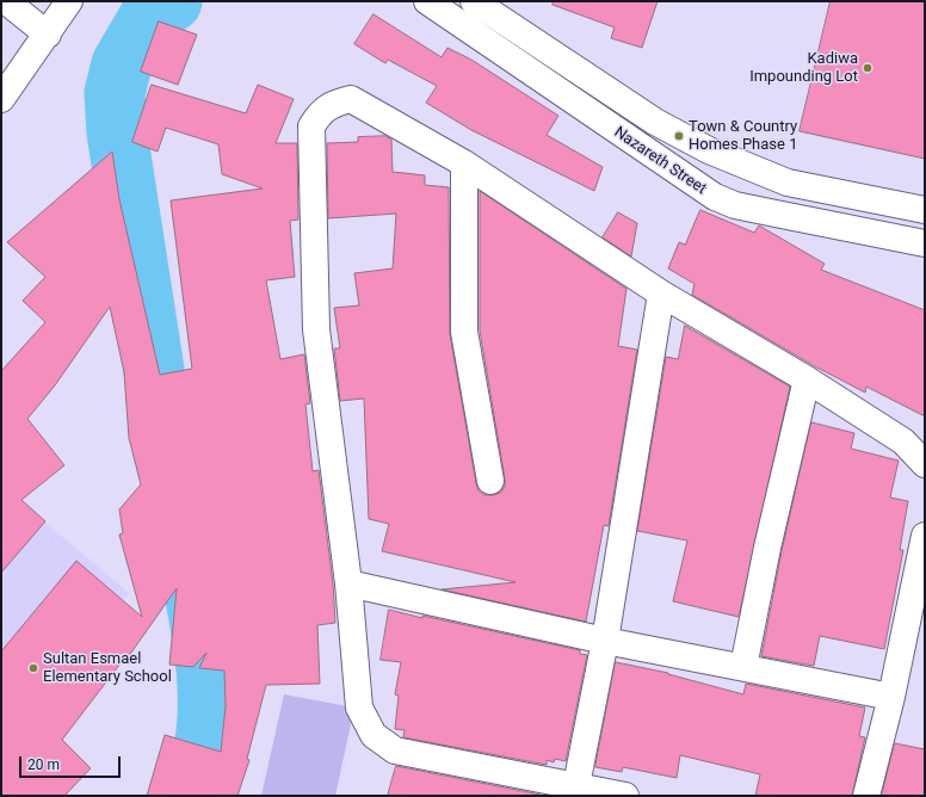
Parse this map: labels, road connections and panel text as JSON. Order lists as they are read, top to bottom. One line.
{"streets":{"street":["Nazareth Street"]},"places":["Kadiwa Impounding Lot","Town & Country Homes Phase 1","Sultan Esmael Elementary School"],"scale_bar":"20 m"}
